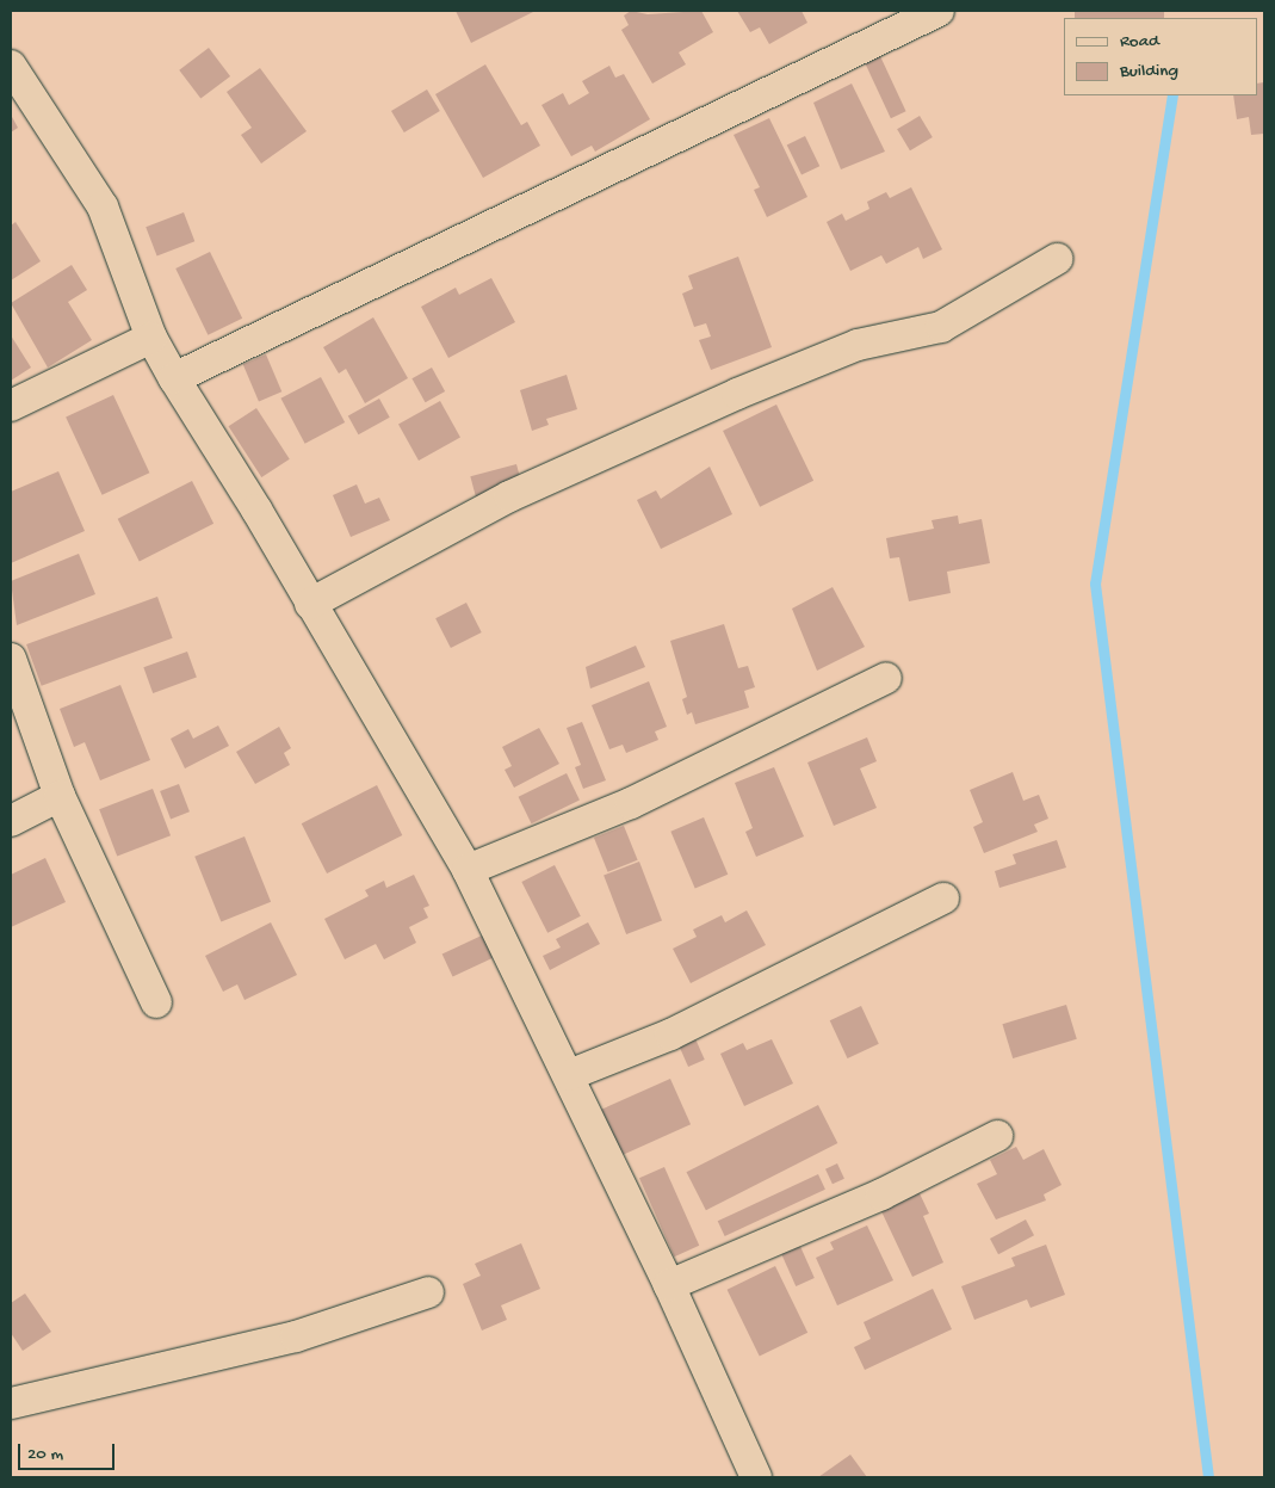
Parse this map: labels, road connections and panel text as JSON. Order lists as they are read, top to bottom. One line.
{"legend":["Road","Building"],"scale_bar":"20 m"}
